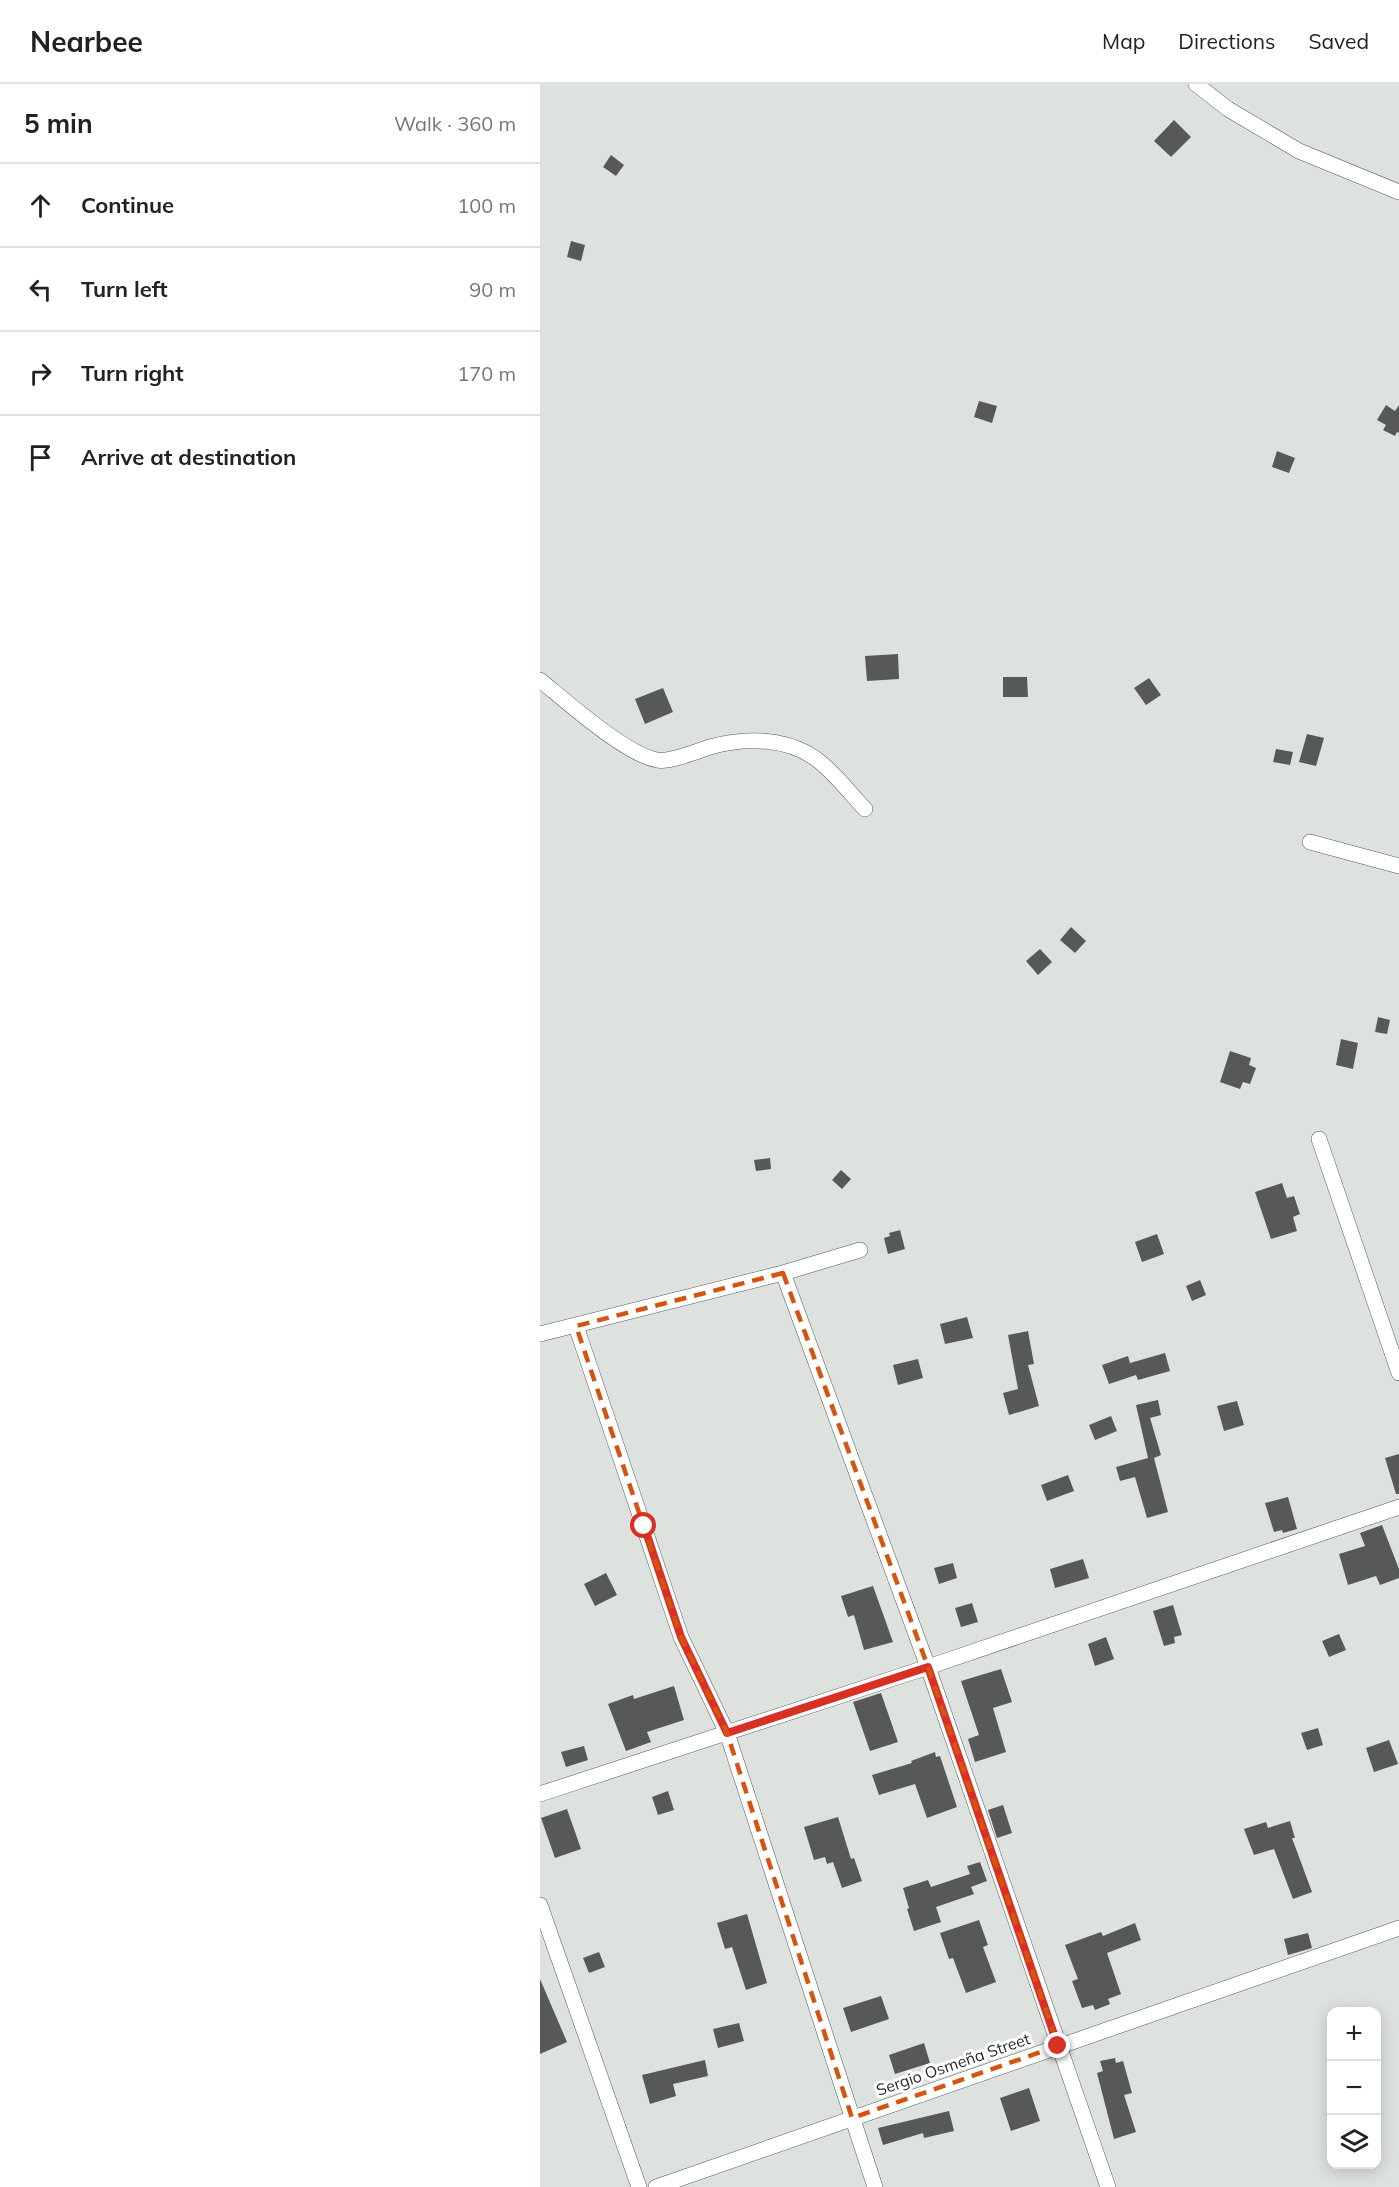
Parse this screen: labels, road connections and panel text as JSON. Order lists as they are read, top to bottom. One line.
{"streets":{"street":["Sergio Osmeña Street"]},"page":{"header":"Nearbee","nav":["Map","Directions","Saved"],"heading":["5 min","Walk · 360 m"],"list":[["Continue","100 m"],["Turn left","90 m"],["Turn right","170 m"],"Arrive at destination"],"map_buttons":["+","−"]}}
